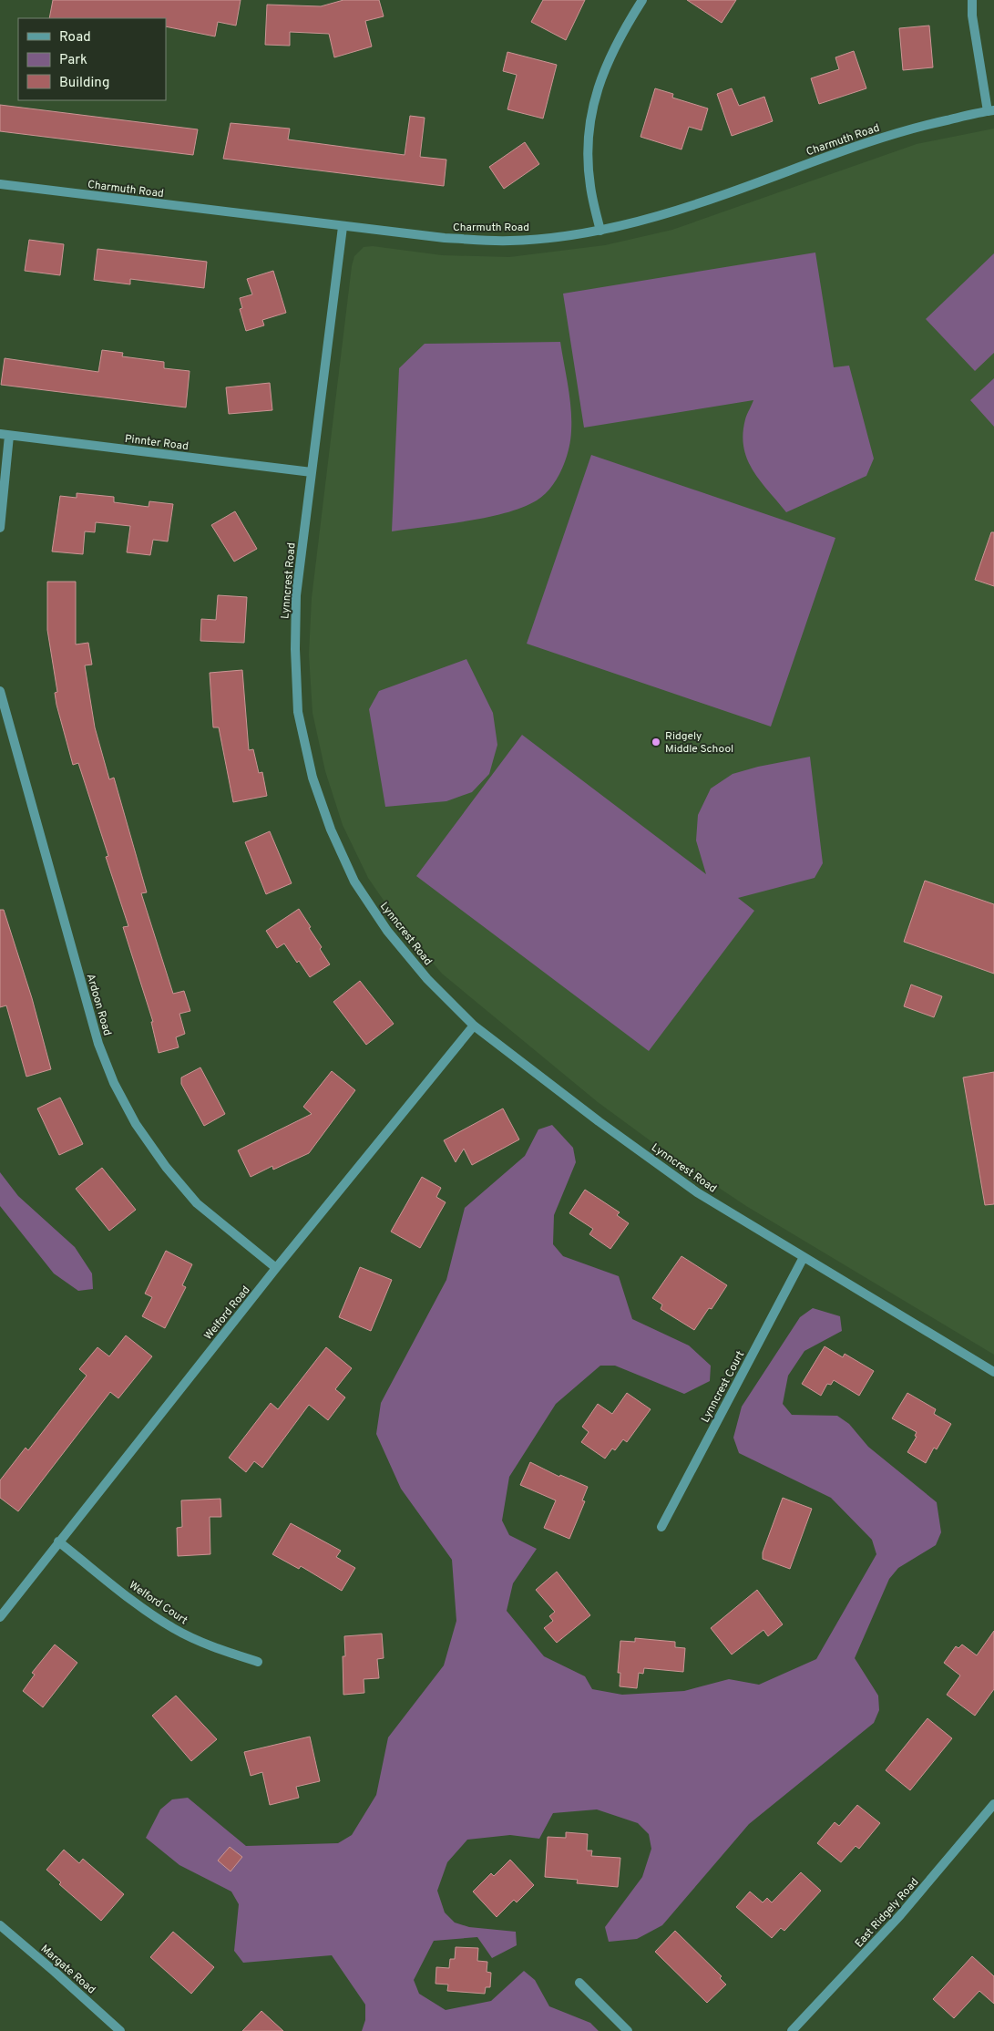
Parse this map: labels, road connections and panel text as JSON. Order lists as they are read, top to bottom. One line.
{"streets":{"street":["Charmuth Road","Pinnter Road","Lynncrest Road","Ardoon Road","Welford Road","Lynncrest Court","Welford Court","East Ridgely Road","Margate Road"]},"crossings":[["Charmuth Road","Lynncrest Road"],["Pinnter Road","Lynncrest Road"],["Lynncrest Road","Welford Road"],["Lynncrest Road","Lynncrest Court"],["Ardoon Road","Welford Road"],["Welford Road","Welford Court"]],"places":["Ridgely Middle School"],"legend":["Road","Park","Building"]}
